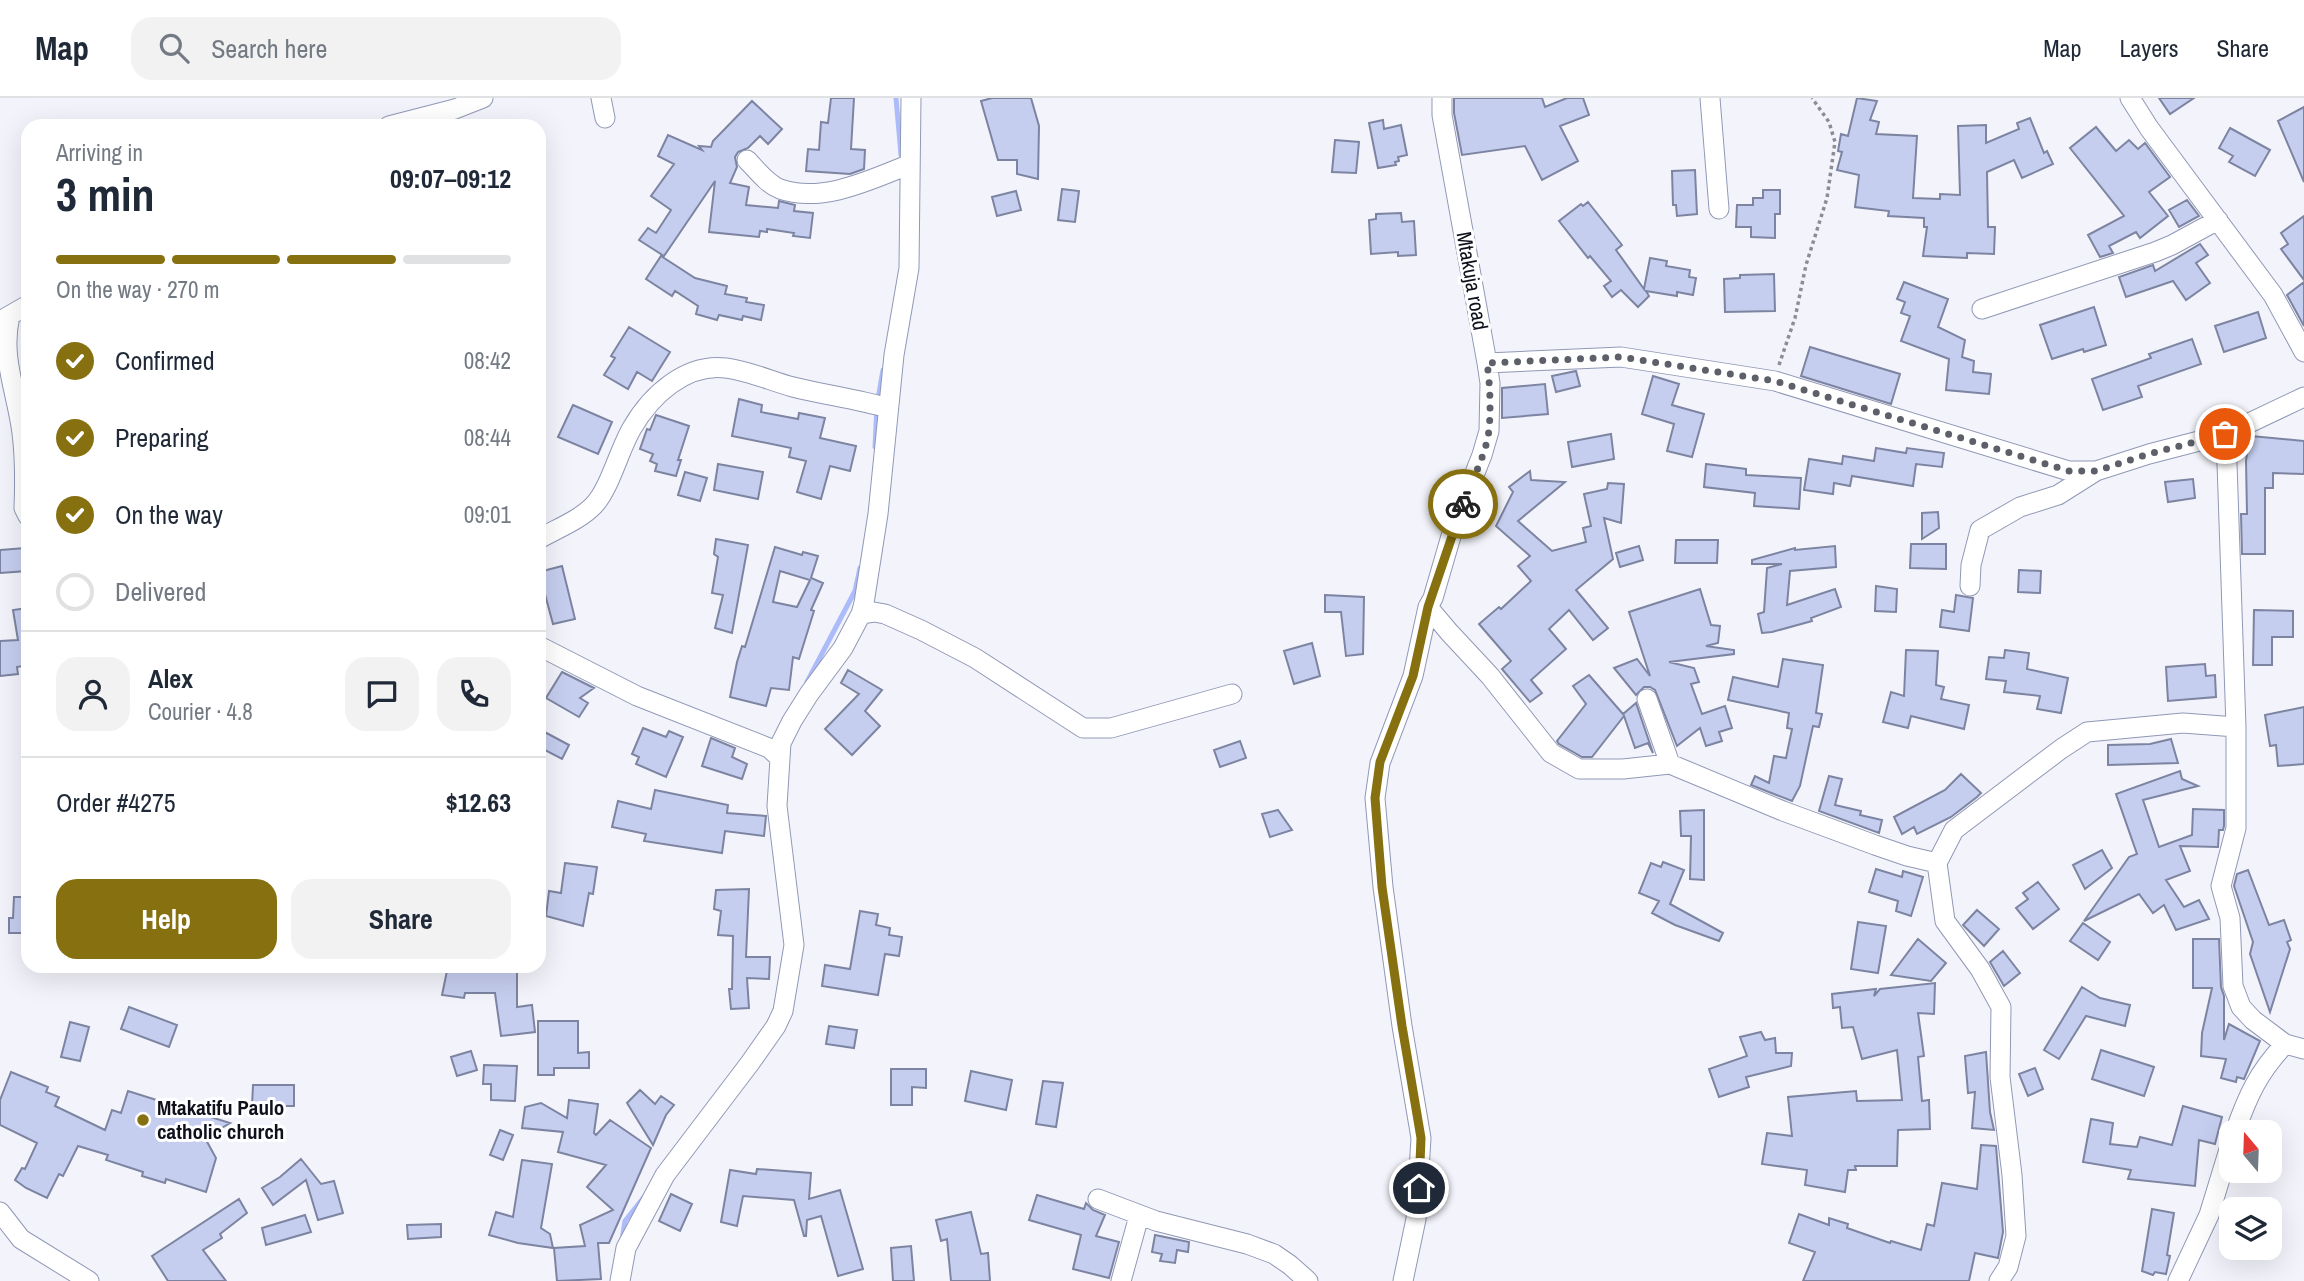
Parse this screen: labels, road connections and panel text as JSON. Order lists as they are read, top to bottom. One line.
{"streets":{"street":["Mtakuja road"]},"places":["Mtakatifu Paulo catholic church"],"north":"top","page":{"header":"Map","search":"Search here","nav":["Map","Layers","Share"],"heading":["3 min","Arriving in","09:07–09:12"],"panel":["Alex","Courier · 4.8","Order #4275","$12.63"],"bar":"On the way · 270 m","list":[["Confirmed","08:42"],["Preparing","08:44"],["On the way","09:01"],"Delivered"],"buttons":["Help","Share"]}}
